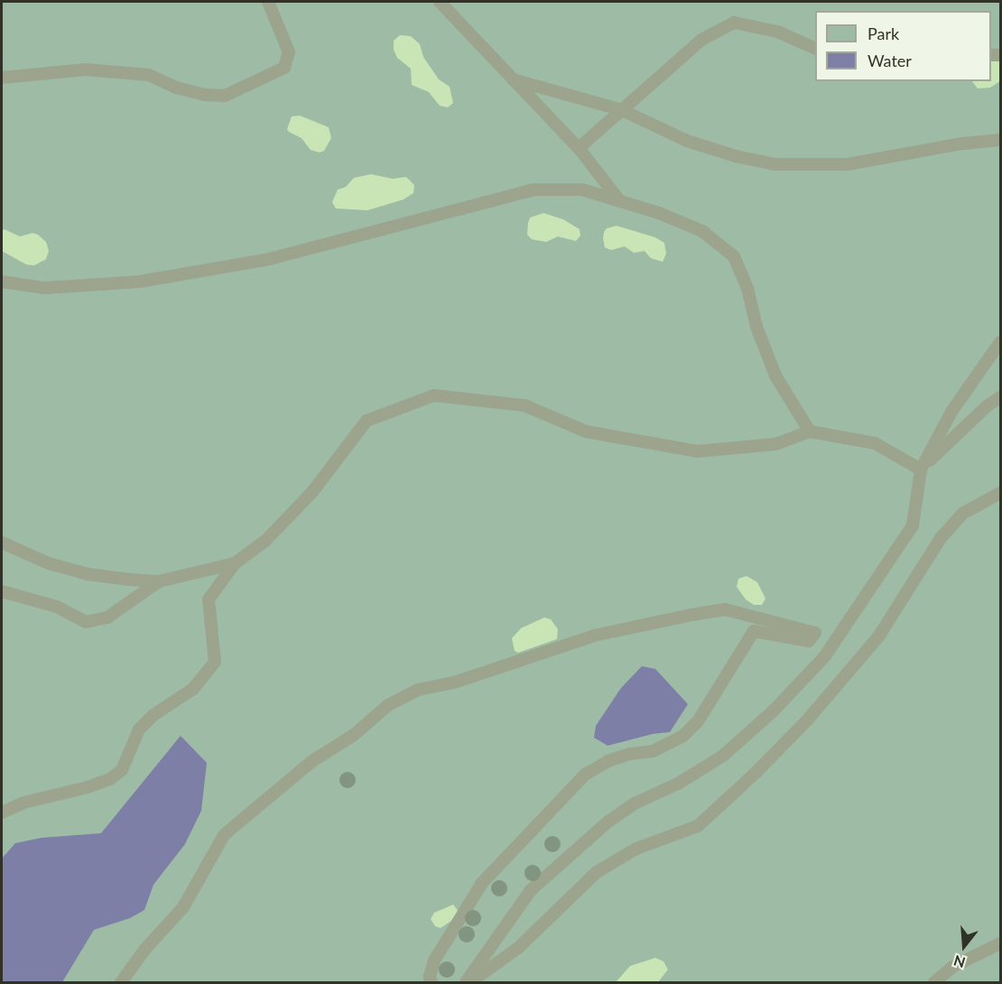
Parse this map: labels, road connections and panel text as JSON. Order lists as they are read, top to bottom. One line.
{"legend":["Park","Water"],"north":"bottom"}
